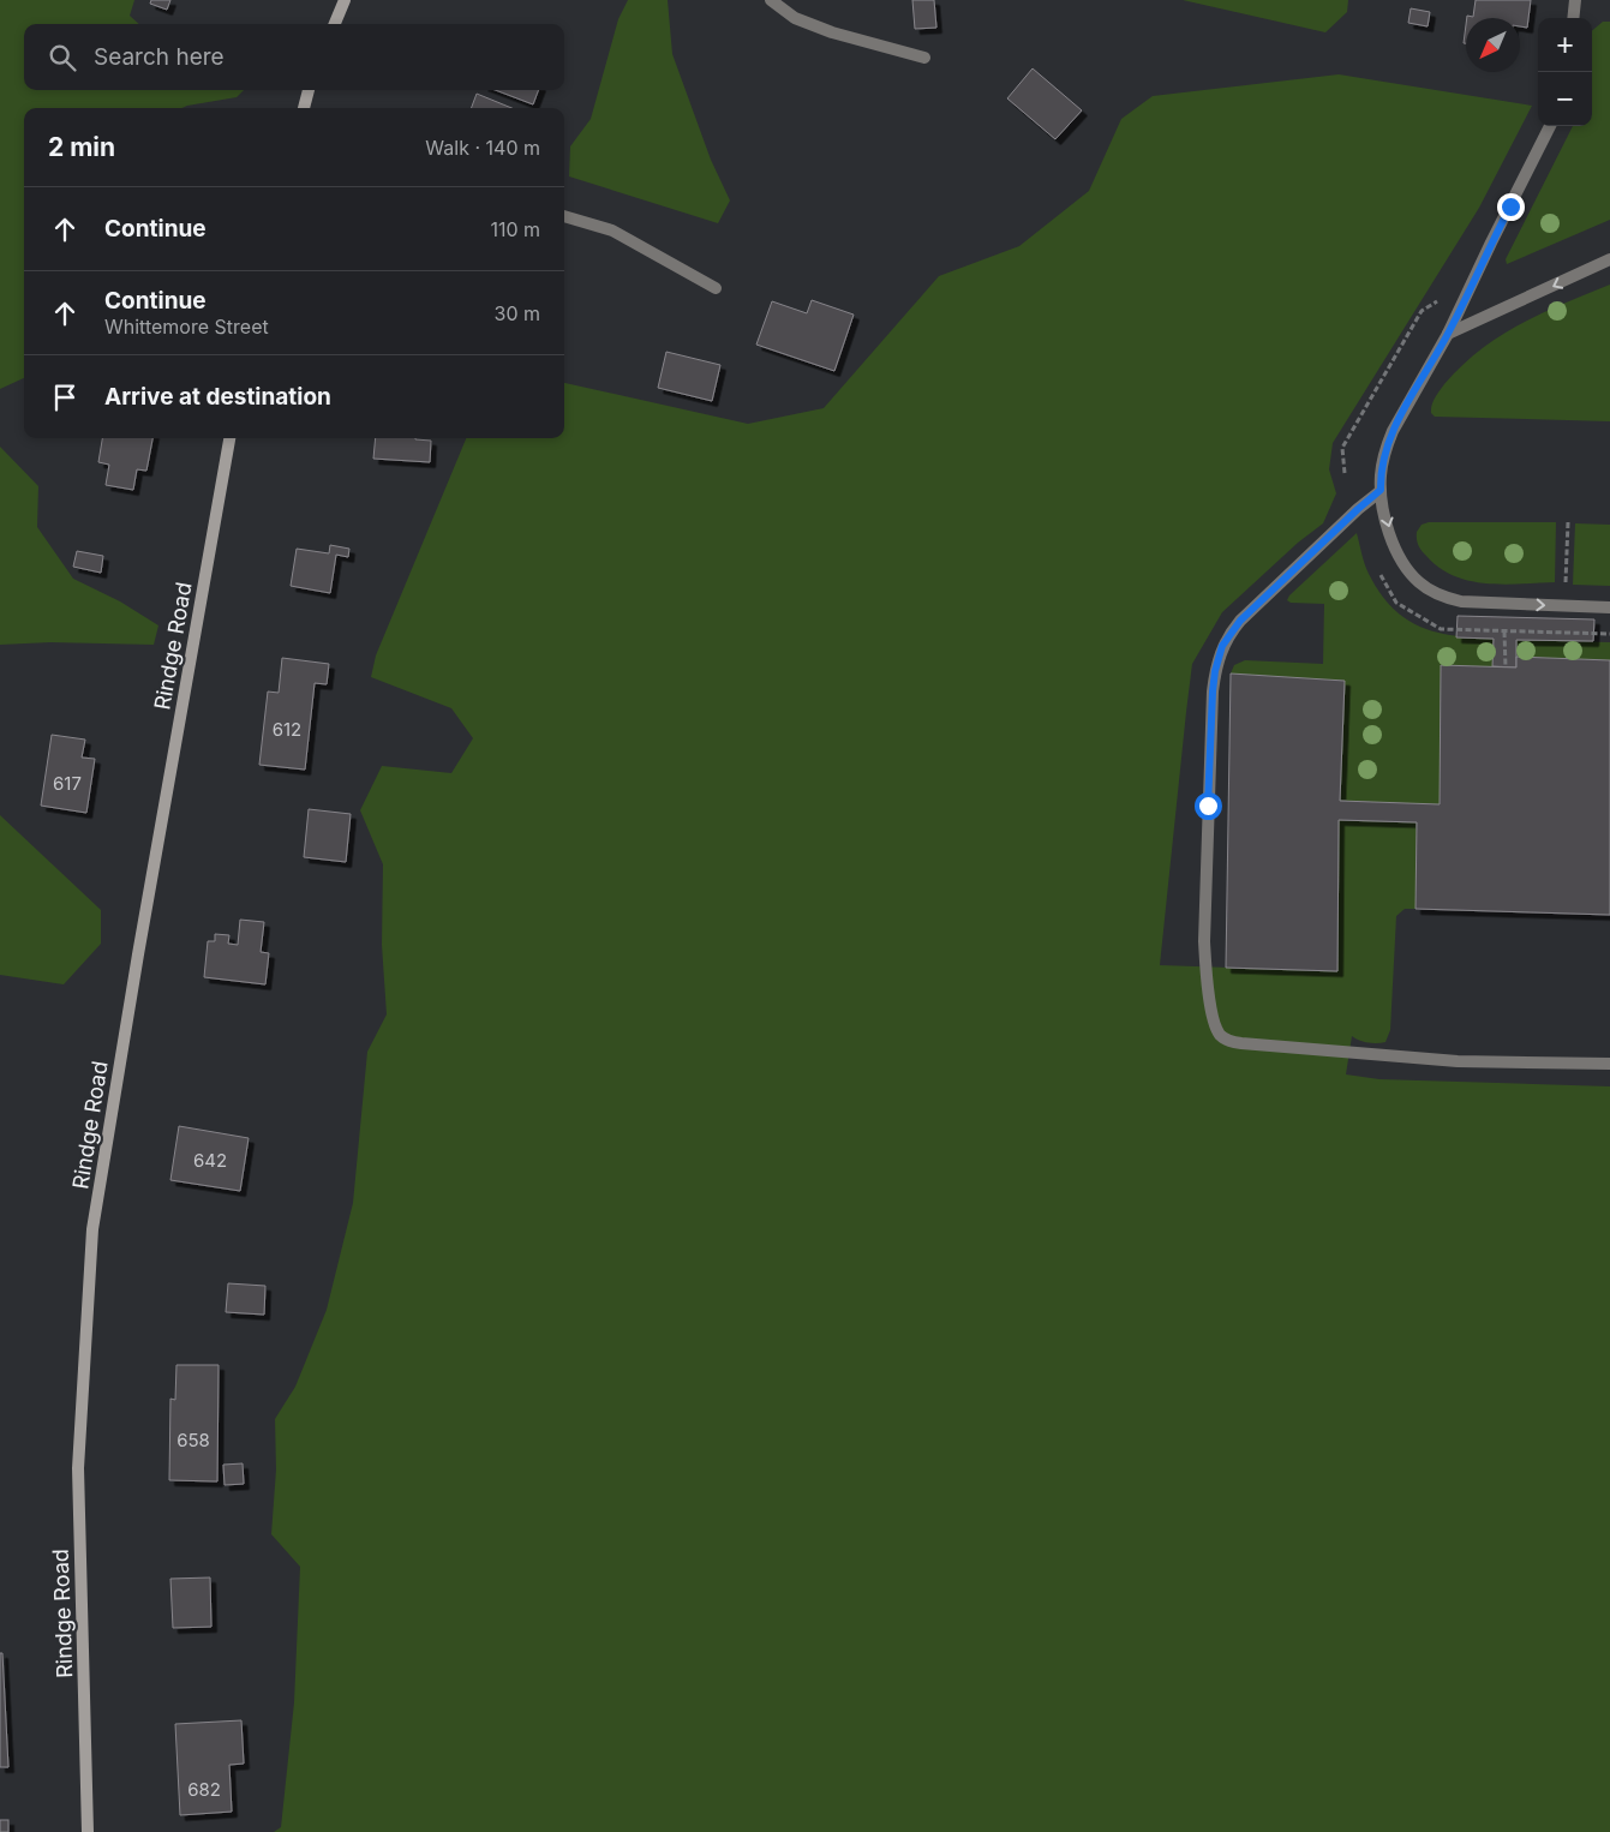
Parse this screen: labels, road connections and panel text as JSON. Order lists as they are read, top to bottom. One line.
{"streets":{"street":["Rindge Road"]},"house_numbers":["612","617","642","658","682"],"north":"bottom left","page":{"map_buttons":["+","−"],"search":"Search here","heading":["2 min","Walk · 140 m"],"list":[["Continue","110 m"],["Continue","Whittemore Street","30 m"],"Arrive at destination"]}}
